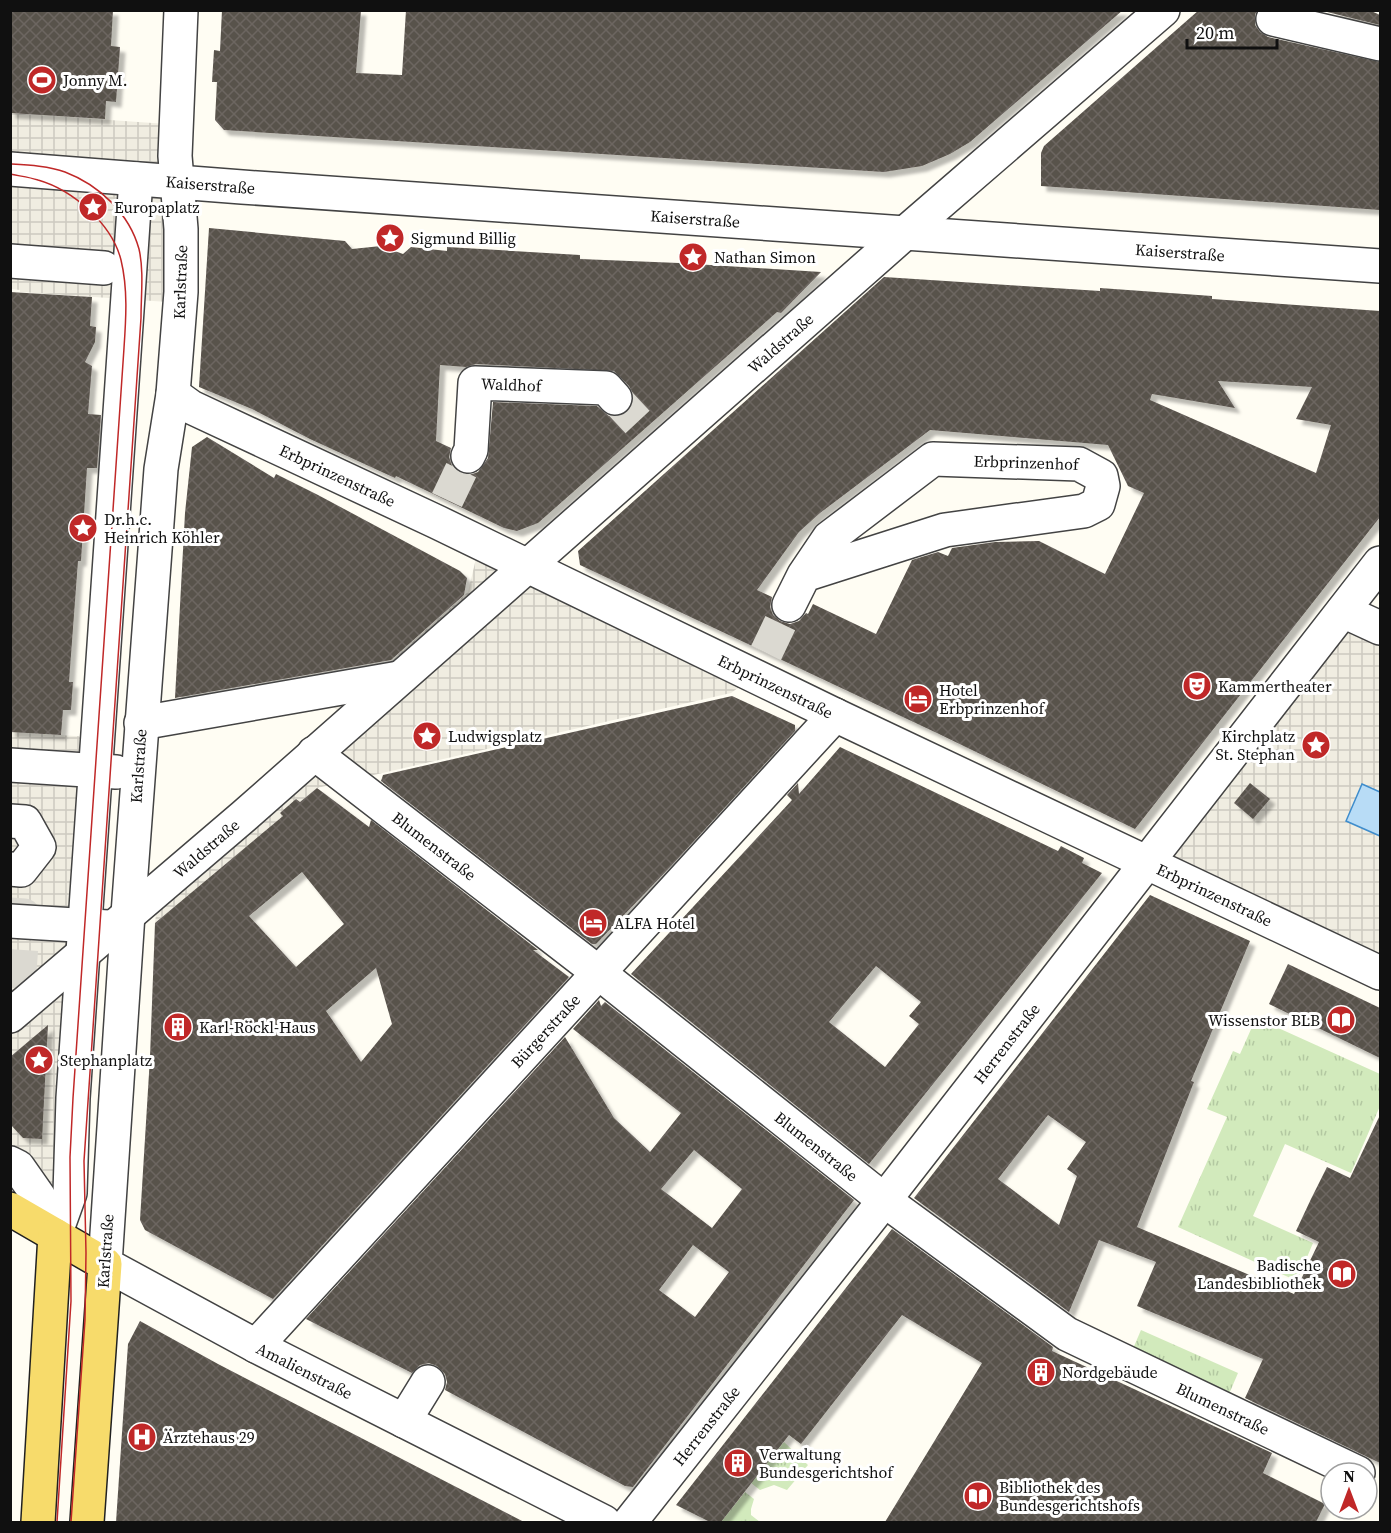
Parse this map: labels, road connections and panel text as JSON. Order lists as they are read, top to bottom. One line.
{"streets":{"main road":["Karlstraße","Amalienstraße"],"street":["Kaiserstraße","Waldstraße","Waldhof","Erbprinzenhof","Erbprinzenstraße","Blumenstraße","Bürgerstraße","Herrenstraße"]},"crossings":[["Kaiserstraße","Karlstraße"],["Kaiserstraße","Waldstraße"],["Karlstraße","Waldstraße"],["Karlstraße","Erbprinzenstraße"],["Karlstraße","Amalienstraße"],["Waldstraße","Erbprinzenstraße"],["Waldstraße","Blumenstraße"],["Erbprinzenstraße","Bürgerstraße"],["Erbprinzenstraße","Herrenstraße"],["Blumenstraße","Bürgerstraße"],["Blumenstraße","Herrenstraße"],["Bürgerstraße","Amalienstraße"]],"places":{"sports":["Jonny M."],"place":["Europaplatz","Sigmund Billig","Nathan Simon","Dr.h.c. Heinrich Köhler","Ludwigsplatz","Kirchplatz St. Stephan","Stephanplatz"],"theatre":["Kammertheater"],"hotel":["Hotel Erbprinzenhof","ALFA Hotel"],"library":["Wissenstor BLB","Badische Landesbibliothek","Bibliothek des Bundesgerichtshofs"],"building":["Karl-Röckl-Haus","Nordgebäude","Verwaltung Bundesgerichtshof"],"hospital":["Ärztehaus 29"]},"scale_bar":"20 m","north":"top"}
